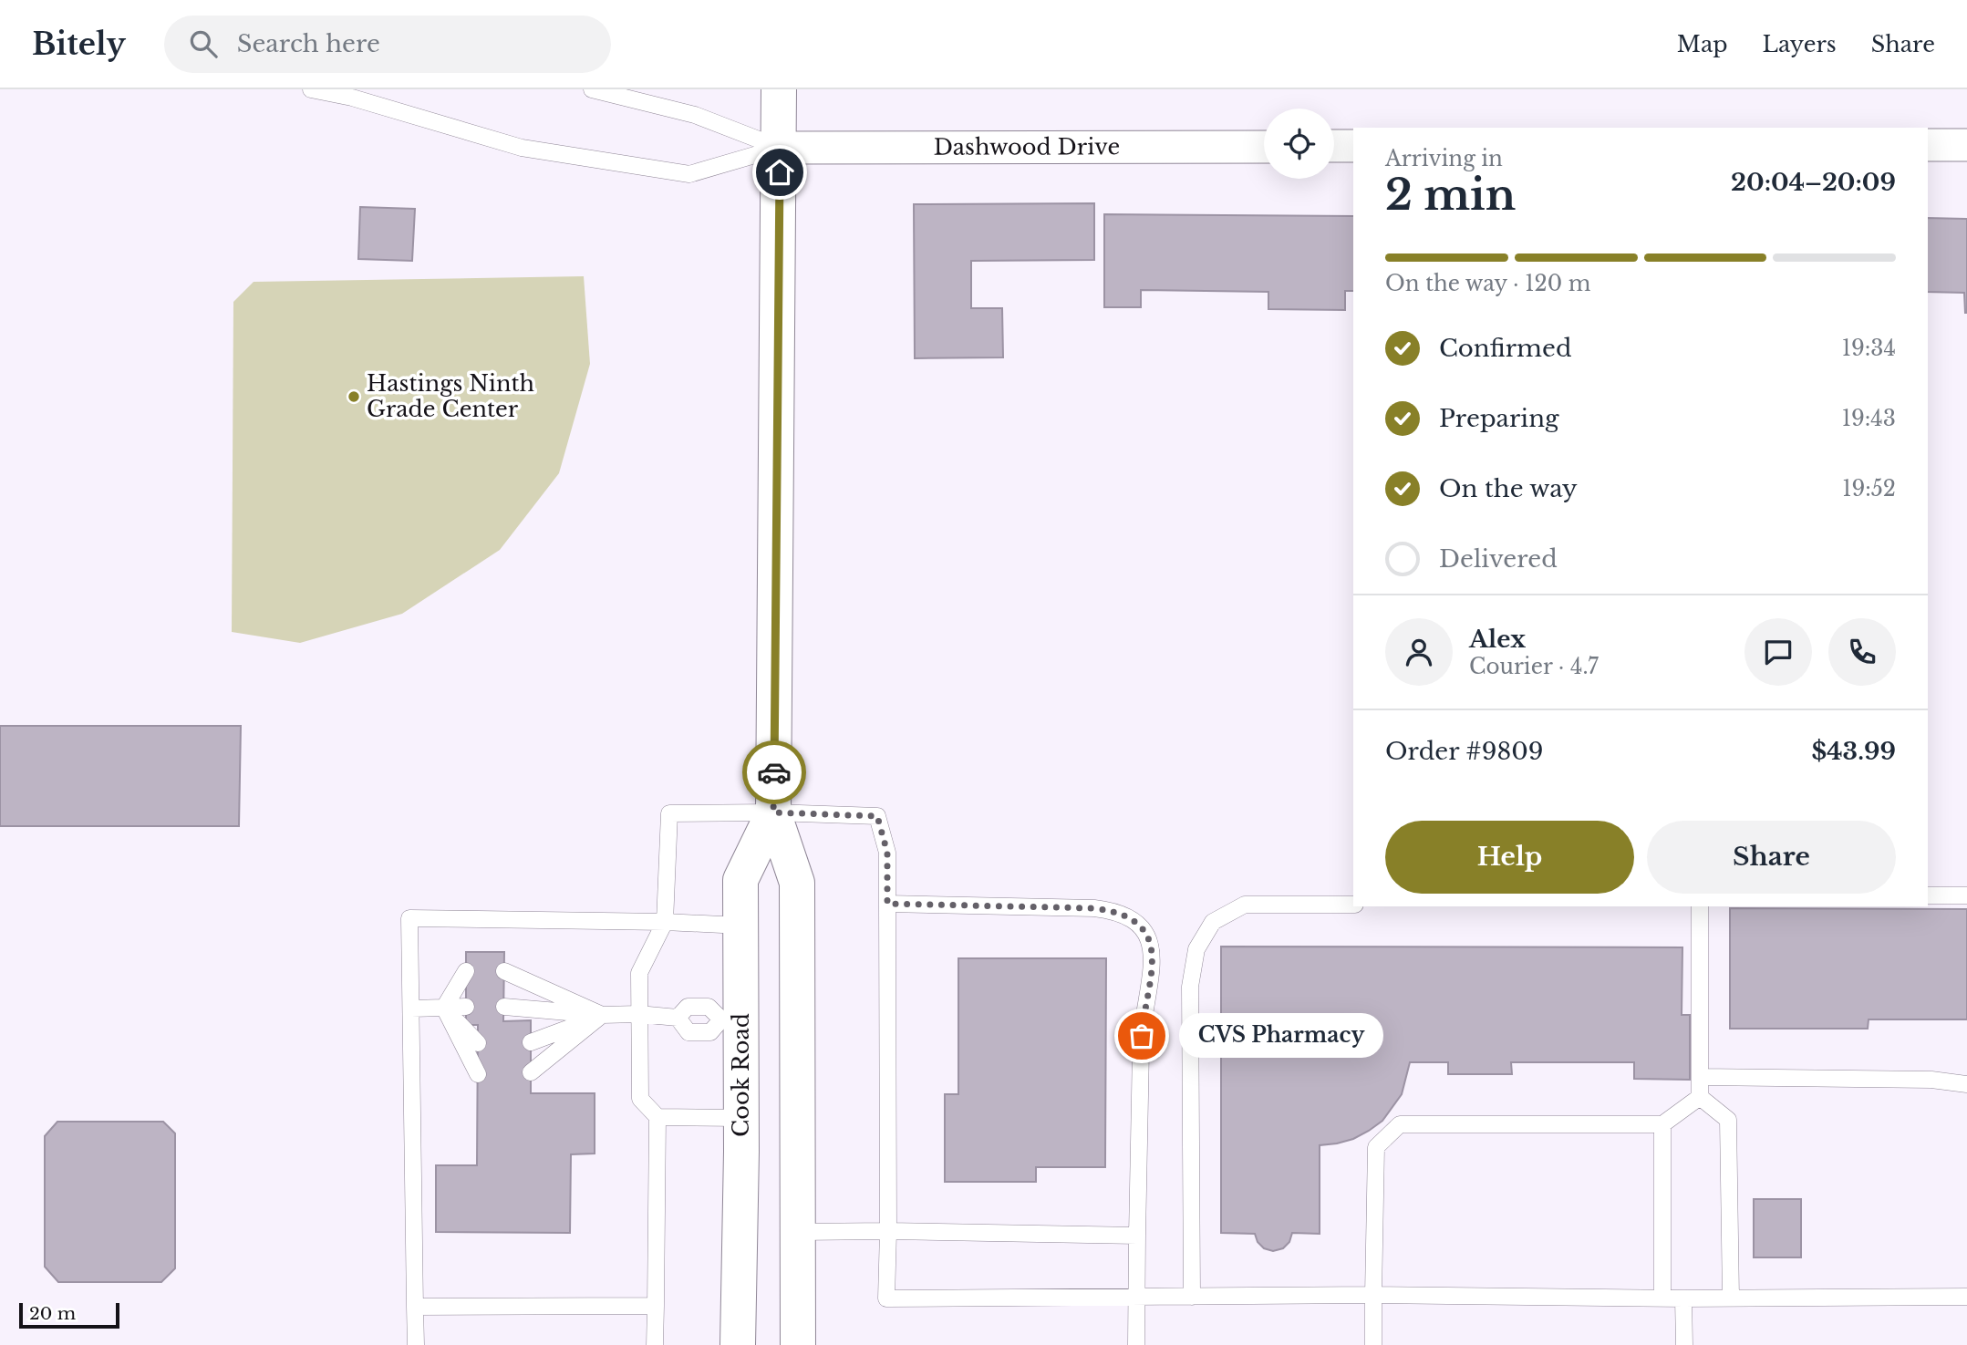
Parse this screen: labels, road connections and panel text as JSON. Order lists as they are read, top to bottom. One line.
{"streets":{"street":["Dashwood Drive","Cook Road"]},"crossings":[["Dashwood Drive","Cook Road"]],"places":["Hastings Ninth Grade Center","CVS Pharmacy"],"scale_bar":"20 m","page":{"header":"Bitely","search":"Search here","nav":["Map","Layers","Share"],"heading":["2 min","Arriving in","20:04–20:09"],"panel":["Alex","Courier · 4.7","Order #9809","$43.99"],"bar":"On the way · 120 m","list":[["Confirmed","19:34"],["Preparing","19:43"],["On the way","19:52"],"Delivered"],"buttons":["Help","Share"],"bubble":"CVS Pharmacy","scale":"20 m"}}
